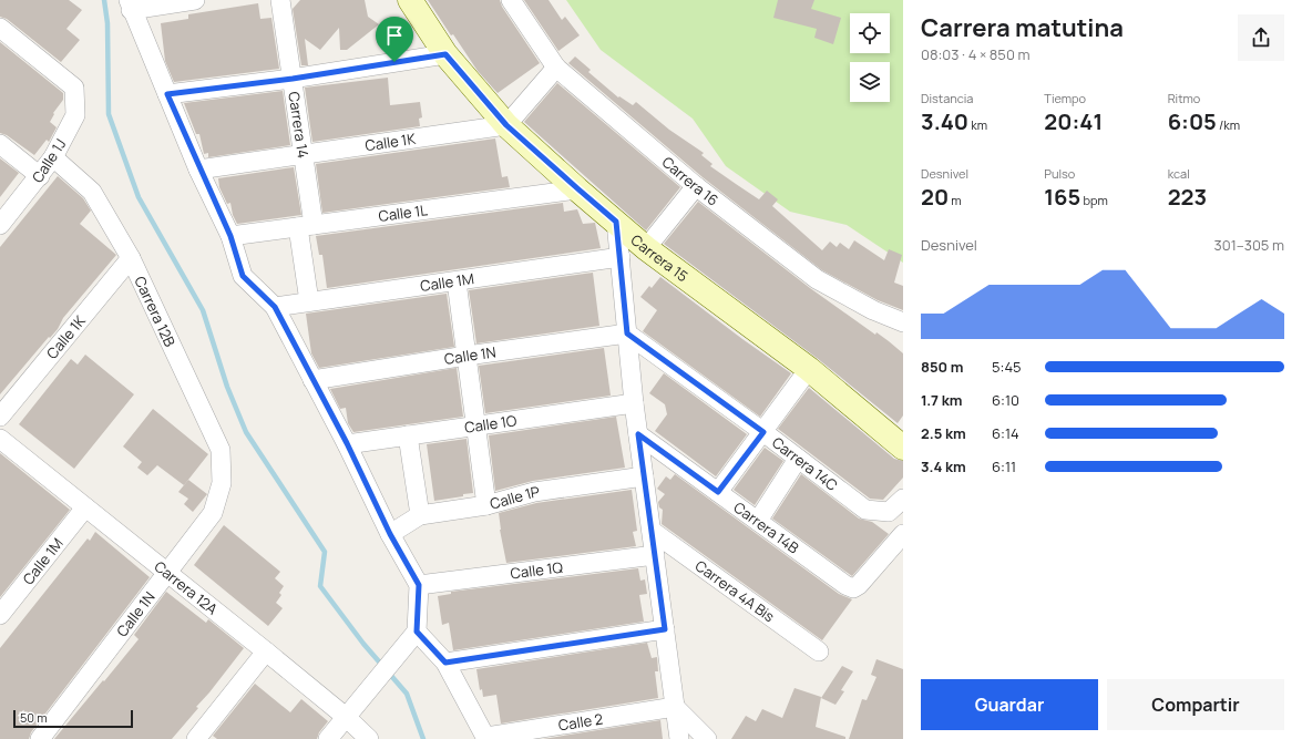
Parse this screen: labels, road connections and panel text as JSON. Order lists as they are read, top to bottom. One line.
{"streets":{"main road":["Carrera 15"],"street":["Carrera 14","Calle 1K","Calle 1J","Carrera 16","Calle 1L","Calle 1M","Carrera 12B","Calle 1N","Calle 1O","Carrera 14C","Calle 1P","Carrera 14B","Calle 1Q","Carrera 12A","Carrera 4A Bis","Calle 2"]},"crossings":[["Carrera 14","Calle 1K"],["Carrera 14","Calle 1L"],["Carrera 14","Calle 1M"],["Calle 1K","Carrera 15"],["Calle 1K","Carrera 12B"],["Calle 1J","Carrera 12B"],["Calle 1L","Carrera 15"],["Calle 1M","Carrera 12A"],["Carrera 12B","Calle 1N"],["Calle 1N","Carrera 14C"],["Calle 1N","Carrera 12A"]],"scale_bar":"50 m","page":{"heading":["Carrera matutina","08:03 · 4 × 850 m"],"stats":[["Distancia","3.40 km"],["Tiempo","20:41"],["Ritmo","6:05 /km"],["Desnivel","20 m"],["Pulso","165 bpm"],["kcal","223"]],"chart":["Desnivel","301–305 m"],"list":[{"name":"850 m","note":"5:45"},{"name":"1.7 km","note":"6:10"},{"name":"2.5 km","note":"6:14"},{"name":"3.4 km","note":"6:11"}],"buttons":["Guardar","Compartir"],"scale":"50 m"}}
